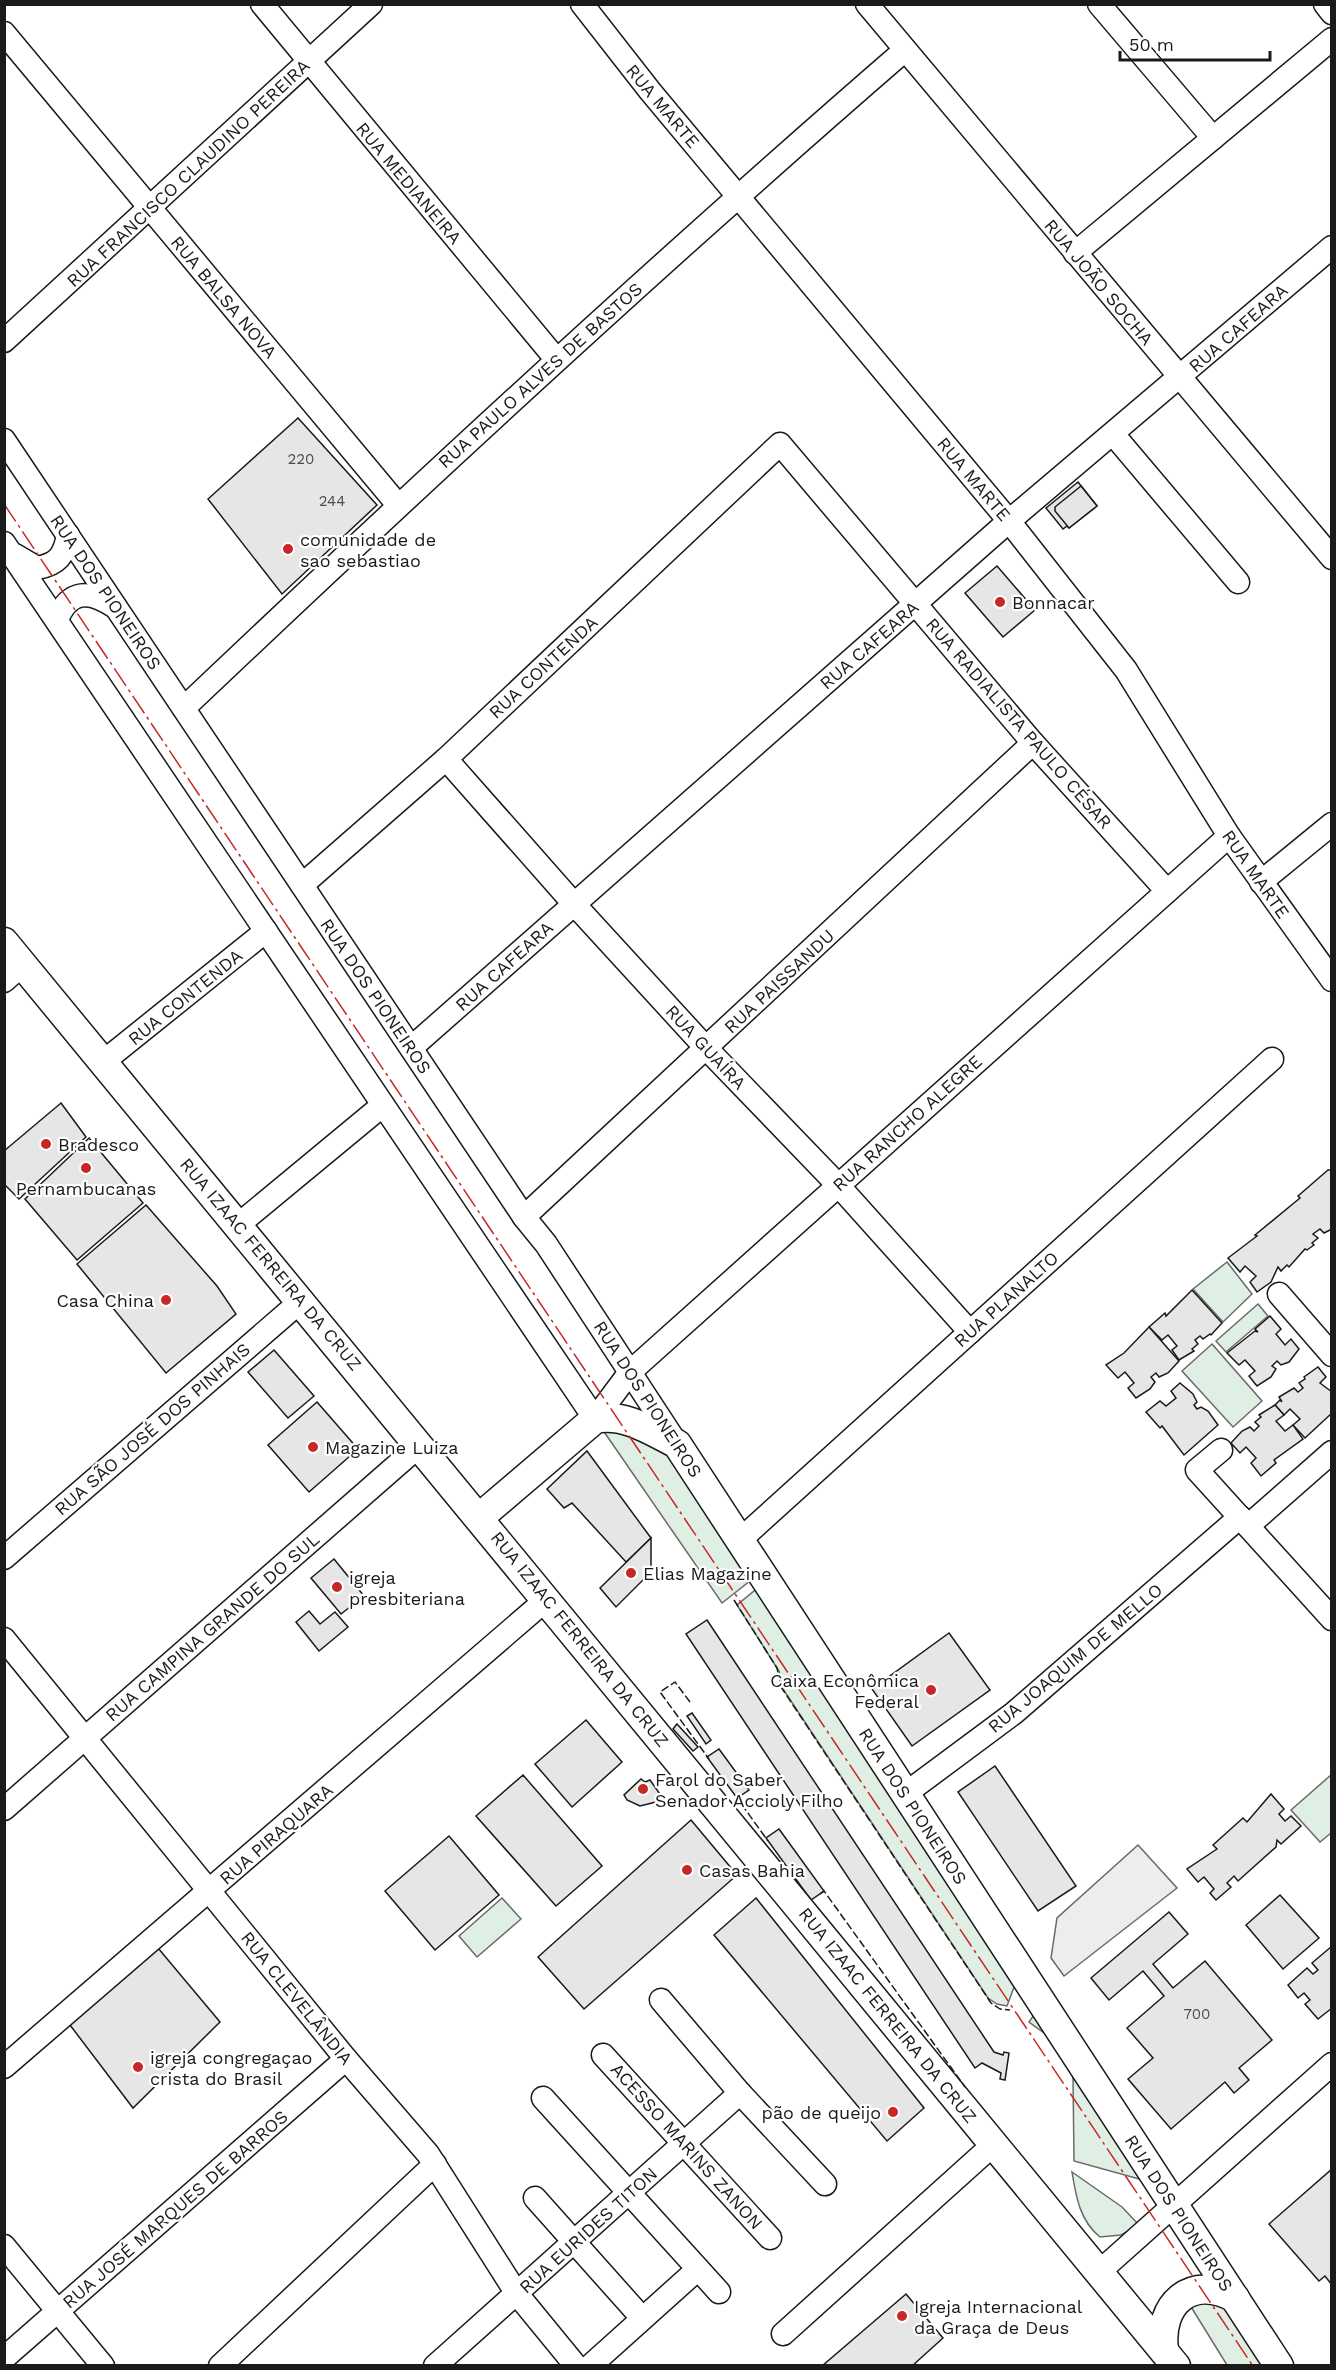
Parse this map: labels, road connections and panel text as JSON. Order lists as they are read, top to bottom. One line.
{"streets":{"main road":["RUA DOS PIONEIROS","RUA RANCHO ALEGRE","RUA IZAAC FERREIRA DA CRUZ"],"street":["RUA MARTE","RUA FRANCISCO CLAUDINO PEREIRA","RUA MEDIANEIRA","RUA JOÃO SOCHA","RUA BALSA NOVA","RUA CAFEARA","RUA PAULO ALVES DE BASTOS","RUA CONTENDA","RUA RADIALISTA PAULO CÉSAR","RUA PAISSANDU","RUA GUAÍRA","RUA PLANALTO","RUA SÃO JOSÉ DOS PINHAIS","RUA CAMPINA GRANDE DO SUL","RUA JOAQUIM DE MELLO","RUA PIRAQUARA","RUA CLEVELÂNDIA","ACESSO MARINS ZANON","RUA JOSÉ MARQUES DE BARROS","RUA EURIDES TITON"]},"crossings":[["RUA MARTE","RUA CAFEARA"],["RUA MARTE","RUA PAULO ALVES DE BASTOS"],["RUA MARTE","RUA RANCHO ALEGRE"],["RUA FRANCISCO CLAUDINO PEREIRA","RUA MEDIANEIRA"],["RUA FRANCISCO CLAUDINO PEREIRA","RUA BALSA NOVA"],["RUA MEDIANEIRA","RUA PAULO ALVES DE BASTOS"],["RUA JOÃO SOCHA","RUA CAFEARA"],["RUA JOÃO SOCHA","RUA PAULO ALVES DE BASTOS"],["RUA BALSA NOVA","RUA PAULO ALVES DE BASTOS"],["RUA CAFEARA","RUA DOS PIONEIROS"],["RUA CAFEARA","RUA RADIALISTA PAULO CÉSAR"],["RUA CAFEARA","RUA GUAÍRA"],["RUA PAULO ALVES DE BASTOS","RUA DOS PIONEIROS"],["RUA DOS PIONEIROS","RUA CONTENDA"],["RUA DOS PIONEIROS","RUA PAISSANDU"],["RUA DOS PIONEIROS","RUA RANCHO ALEGRE"],["RUA DOS PIONEIROS","RUA PLANALTO"],["RUA DOS PIONEIROS","RUA JOAQUIM DE MELLO"],["RUA CONTENDA","RUA RADIALISTA PAULO CÉSAR"],["RUA CONTENDA","RUA GUAÍRA"],["RUA CONTENDA","RUA IZAAC FERREIRA DA CRUZ"],["RUA RADIALISTA PAULO CÉSAR","RUA PAISSANDU"],["RUA RADIALISTA PAULO CÉSAR","RUA RANCHO ALEGRE"],["RUA PAISSANDU","RUA GUAÍRA"],["RUA GUAÍRA","RUA RANCHO ALEGRE"],["RUA GUAÍRA","RUA PLANALTO"],["RUA RANCHO ALEGRE","RUA IZAAC FERREIRA DA CRUZ"],["RUA IZAAC FERREIRA DA CRUZ","RUA SÃO JOSÉ DOS PINHAIS"],["RUA IZAAC FERREIRA DA CRUZ","RUA CAMPINA GRANDE DO SUL"],["RUA IZAAC FERREIRA DA CRUZ","RUA PIRAQUARA"],["RUA CAMPINA GRANDE DO SUL","RUA CLEVELÂNDIA"],["RUA PIRAQUARA","RUA CLEVELÂNDIA"],["RUA CLEVELÂNDIA","RUA JOSÉ MARQUES DE BARROS"],["RUA CLEVELÂNDIA","RUA EURIDES TITON"],["ACESSO MARINS ZANON","RUA EURIDES TITON"]],"places":["comunidade de sao sebastiao","Bonnacar","Bradesco","Pernambucanas","Casa China","Magazine Luiza","Elias Magazine","igreja presbiteriana","Caixa Econômica Federal","Farol do Saber Senador Accioly Filho","Casas Bahia","igreja congregaçao crista do Brasil","pão de queijo","Igreja Internacional da Graça de Deus"],"house_numbers":["220","244","700"],"scale_bar":"50 m"}
